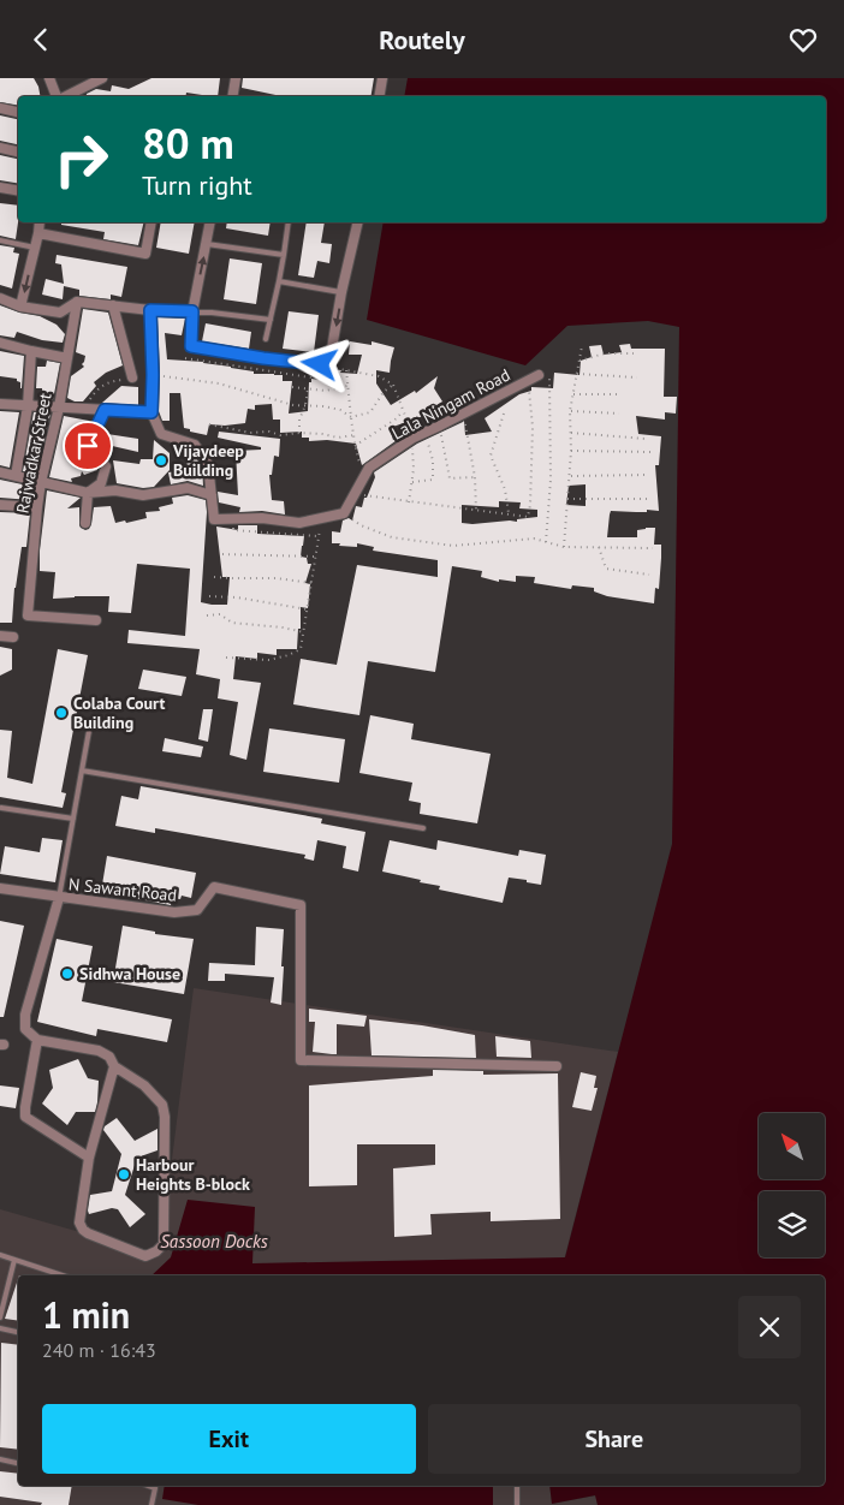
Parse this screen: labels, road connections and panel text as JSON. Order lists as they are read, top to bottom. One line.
{"streets":{"street":["Lala Ningam Road","Rajwadkar Street","N Sawant Road"]},"water":["Sassoon Docks"],"places":["Vijaydeep Building","Colaba Court Building","Sidhwa House","Harbour Heights B-block"],"north":"top left","page":{"header":"Routely","turn":["80 m","Turn right"],"heading":["1 min","240 m · 16:43"],"buttons":["Exit","Share"]}}
